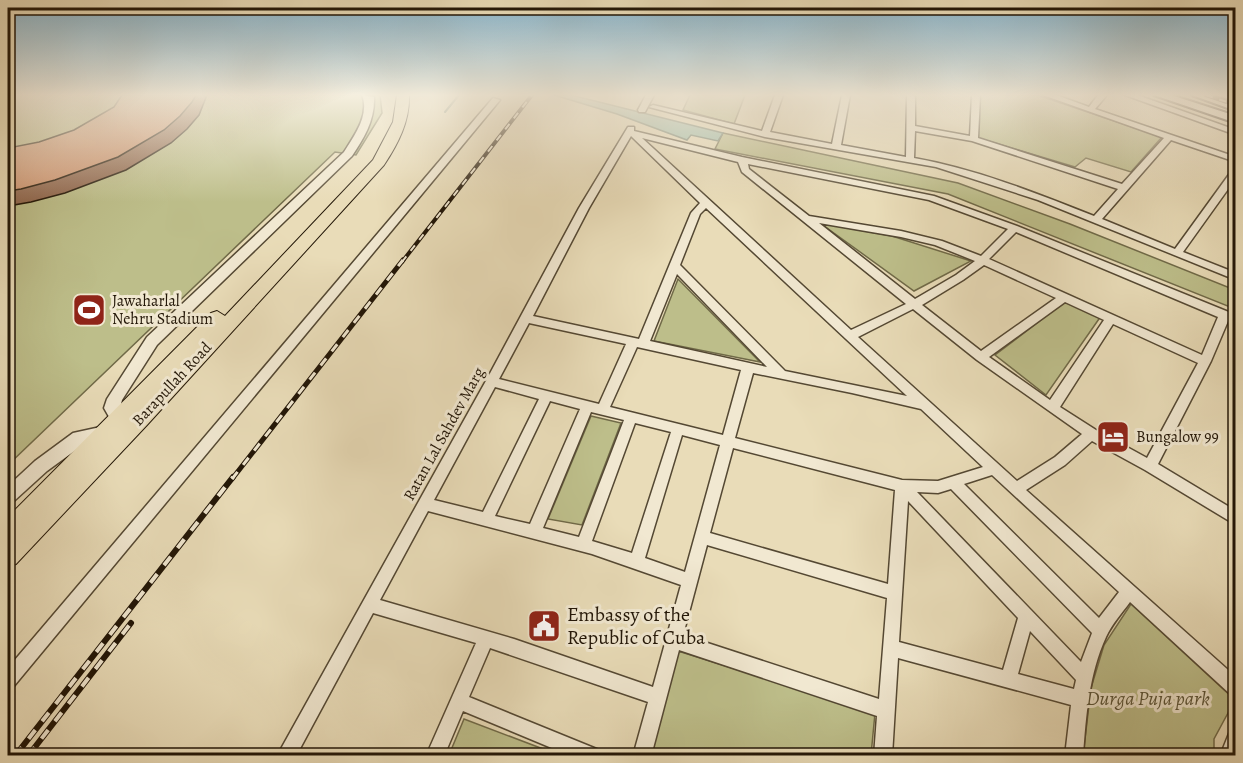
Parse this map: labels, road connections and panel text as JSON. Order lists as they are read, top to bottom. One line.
{"streets":{"highway":["Barapullah Road"],"street":["Ratan Lal Sahdev Marg"]},"parks":["Durga Puja park"],"places":{"sports":["Jawaharlal Nehru Stadium"],"hotel":["Bungalow 99"],"public building":["Embassy of the Republic of Cuba"]}}
